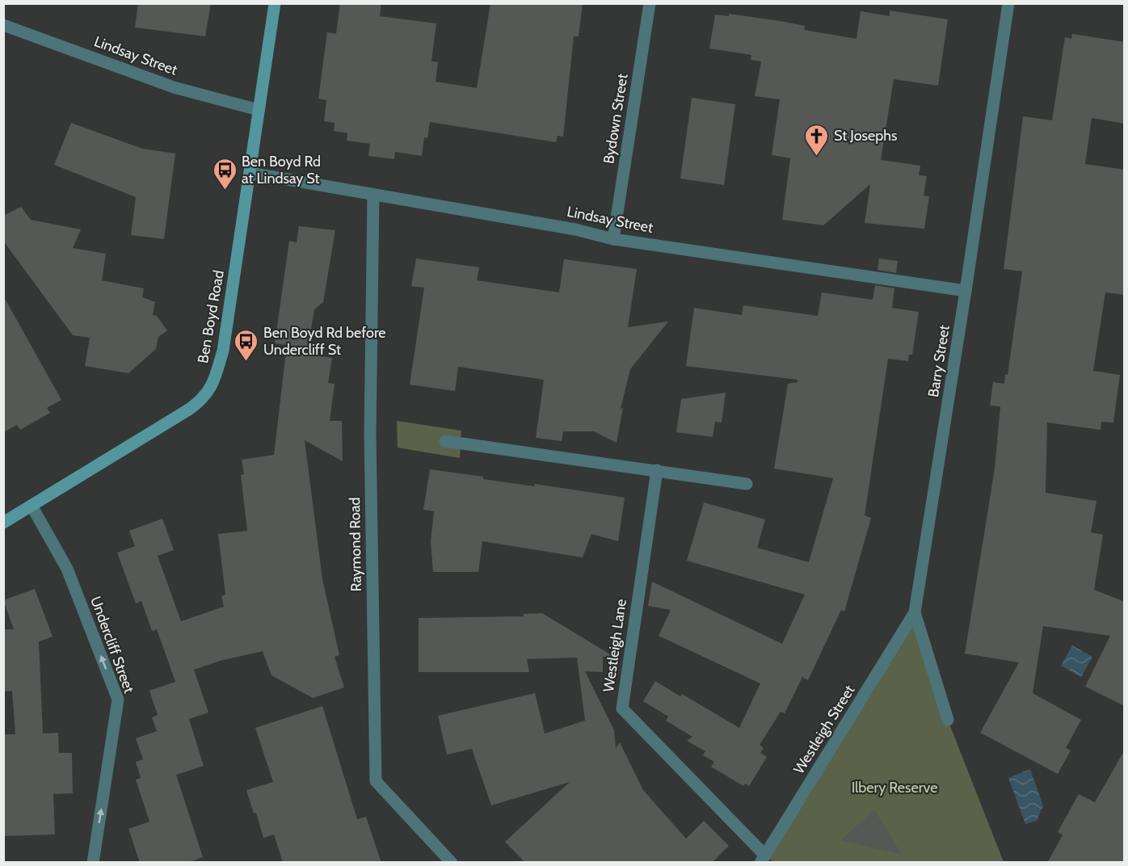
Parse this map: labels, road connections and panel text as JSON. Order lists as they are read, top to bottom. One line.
{"streets":{"street":["Lindsay Street","Bydown Street","Ben Boyd Road","Barry Street","Raymond Road","Undercliff Street","Westleigh Lane","Westleigh Street"]},"crossings":[["Lindsay Street","Bydown Street"],["Lindsay Street","Ben Boyd Road"],["Lindsay Street","Barry Street"],["Lindsay Street","Raymond Road"],["Ben Boyd Road","Undercliff Street"],["Barry Street","Westleigh Street"],["Westleigh Lane","Westleigh Street"]],"one_way":["Undercliff Street"],"parks":["Ilbery Reserve"],"places":{"church":["St Josephs"],"bus stop":["Ben Boyd Rd at Lindsay St","Ben Boyd Rd before Undercliff St"]}}
